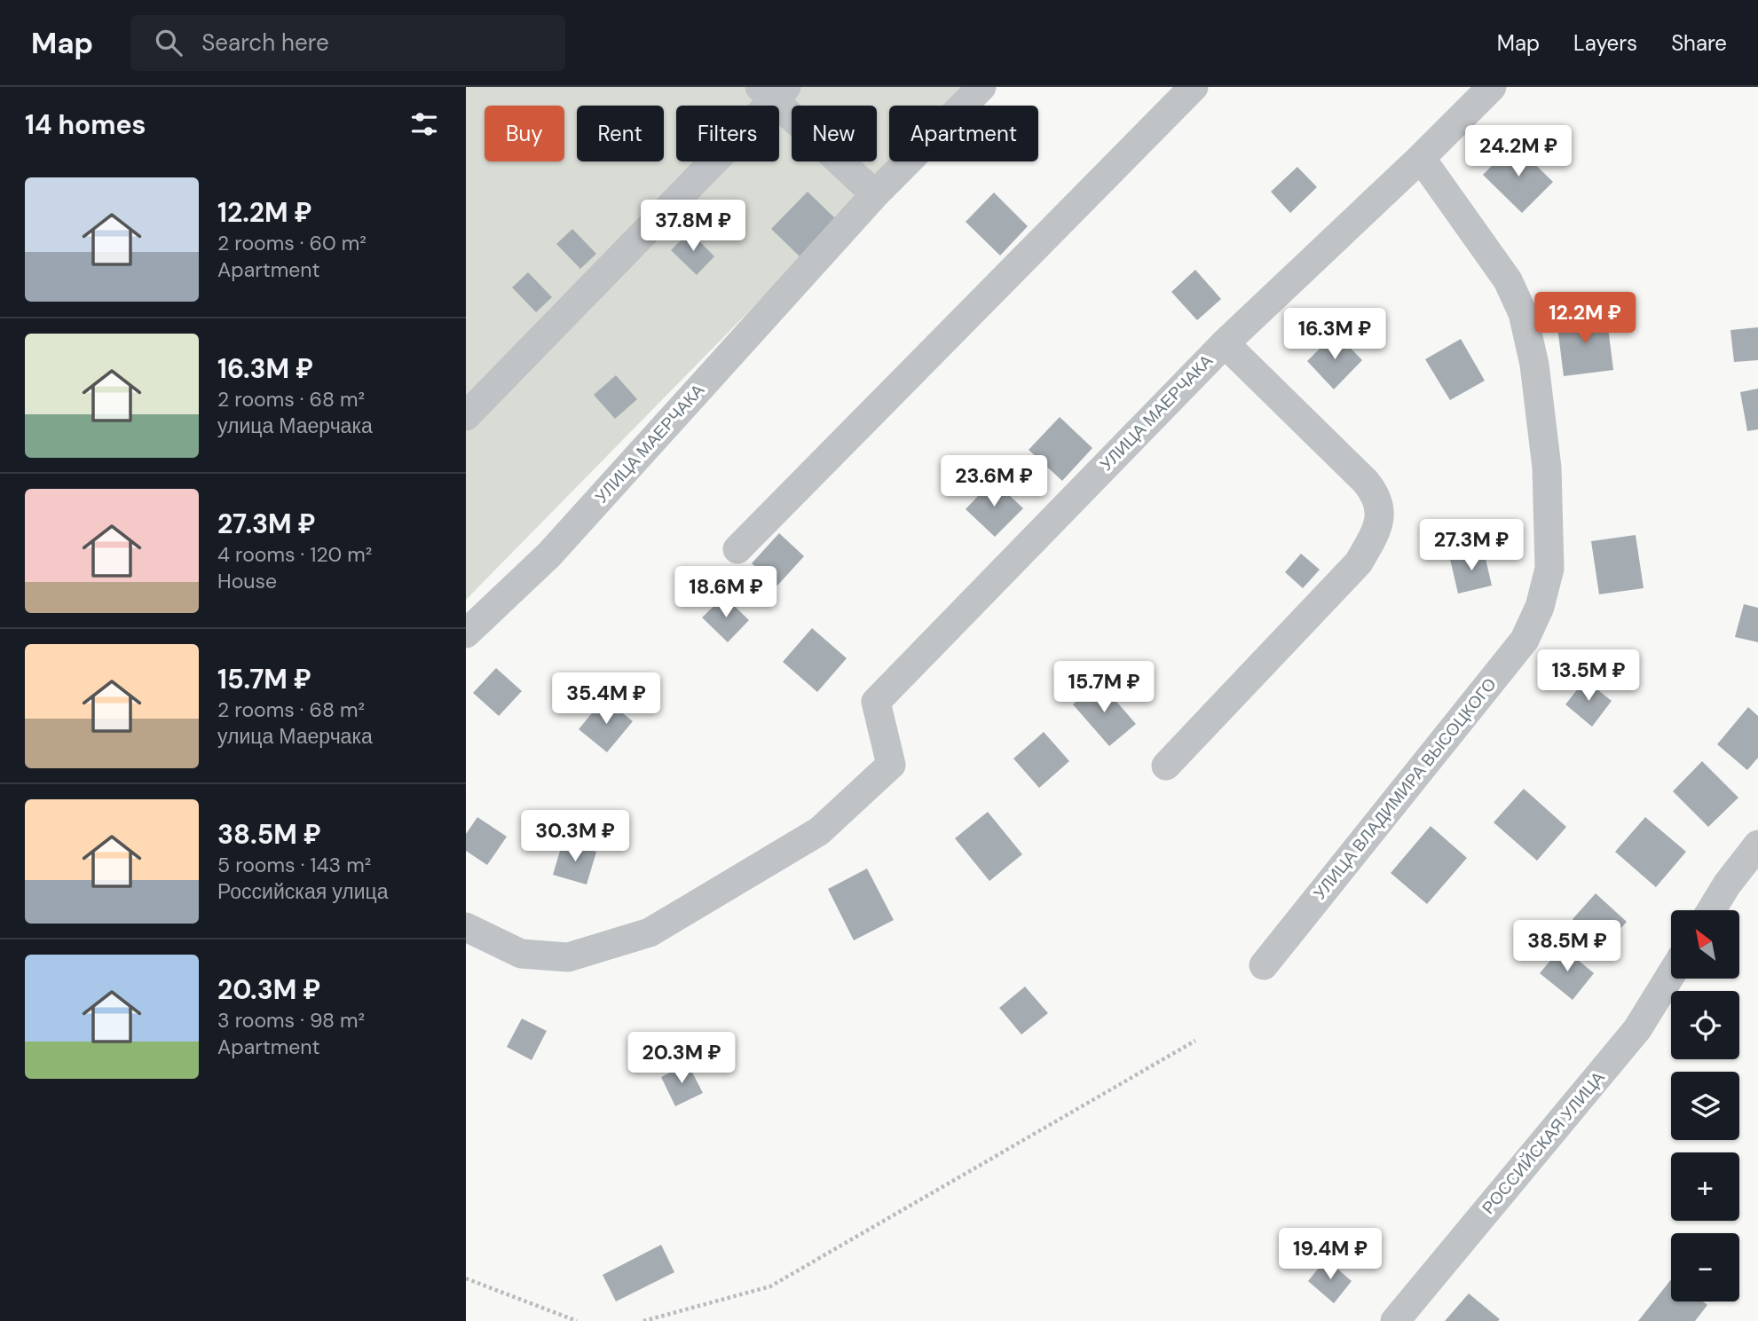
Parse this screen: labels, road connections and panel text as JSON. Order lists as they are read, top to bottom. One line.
{"streets":{"street":["УЛИЦА МАЕРЧАКА","УЛИЦА ВЛАДИМИРА ВЫСОЦКОГО","РОССИЙСКАЯ УЛИЦА"]},"crossings":[["УЛИЦА МАЕРЧАКА","УЛИЦА ВЛАДИМИРА ВЫСОЦКОГО"]],"north":"top left","page":{"header":"Map","search":"Search here","nav":["Map","Layers","Share"],"heading":"14 homes","chip":["Buy","Rent","Filters","New","Apartment"],"price":["24.2M ₽","37.8M ₽","12.2M ₽","16.3M ₽","23.6M ₽","27.3M ₽","18.6M ₽","13.5M ₽","15.7M ₽","35.4M ₽","30.3M ₽","38.5M ₽","20.3M ₽","19.4M ₽"],"list":[{"name":"12.2M ₽","note":"2 rooms · 60 m² · Apartment"},{"name":"16.3M ₽","note":"2 rooms · 68 m² · улица Маерчака"},{"name":"27.3M ₽","note":"4 rooms · 120 m² · House"},{"name":"15.7M ₽","note":"2 rooms · 68 m² · улица Маерчака"},{"name":"38.5M ₽","note":"5 rooms · 143 m² · Российская улица"},{"name":"20.3M ₽","note":"3 rooms · 98 m² · Apartment"}],"map_buttons":["+","−"]}}
